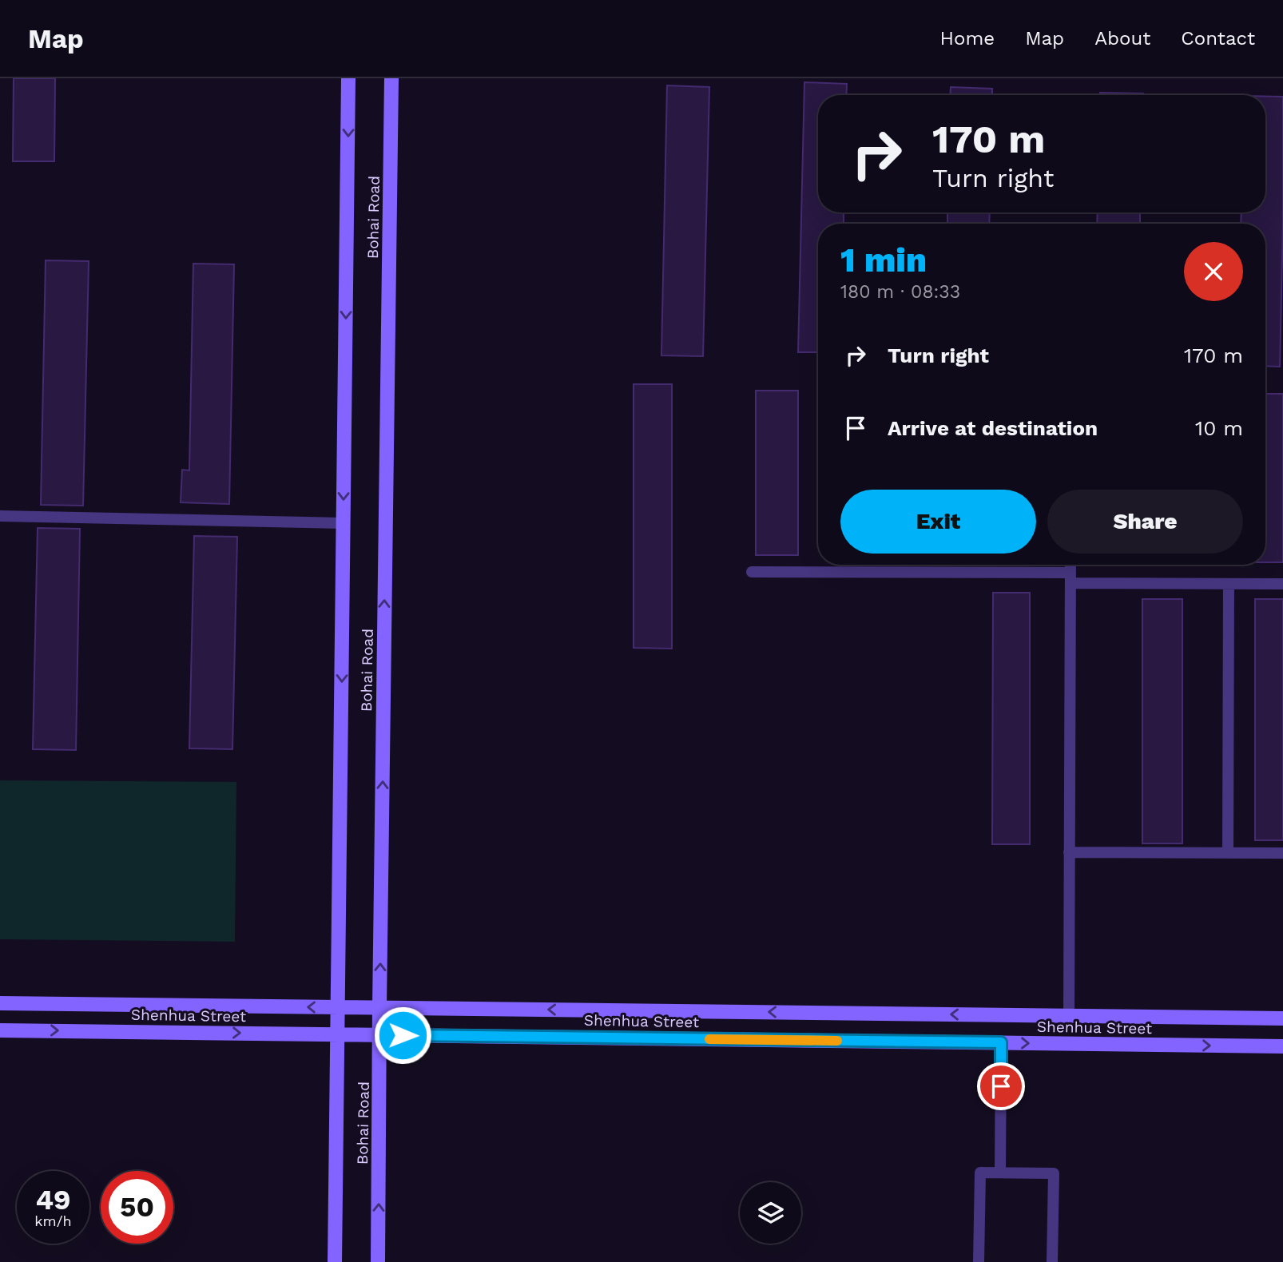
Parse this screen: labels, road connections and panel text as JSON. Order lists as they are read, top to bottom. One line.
{"streets":{"main road":["Bohai Road","Shenhua Street"]},"crossings":[["Bohai Road","Shenhua Street"]],"page":{"header":"Map","nav":["Home","Map","About","Contact"],"turn":["170 m","Turn right"],"heading":["1 min","180 m · 08:33"],"list":[{"name":"Turn right","value":"170 m"},{"name":"Arrive at destination","value":"10 m"}],"buttons":["Exit","Share"],"speed":"49 km/h","limit":"50"}}
